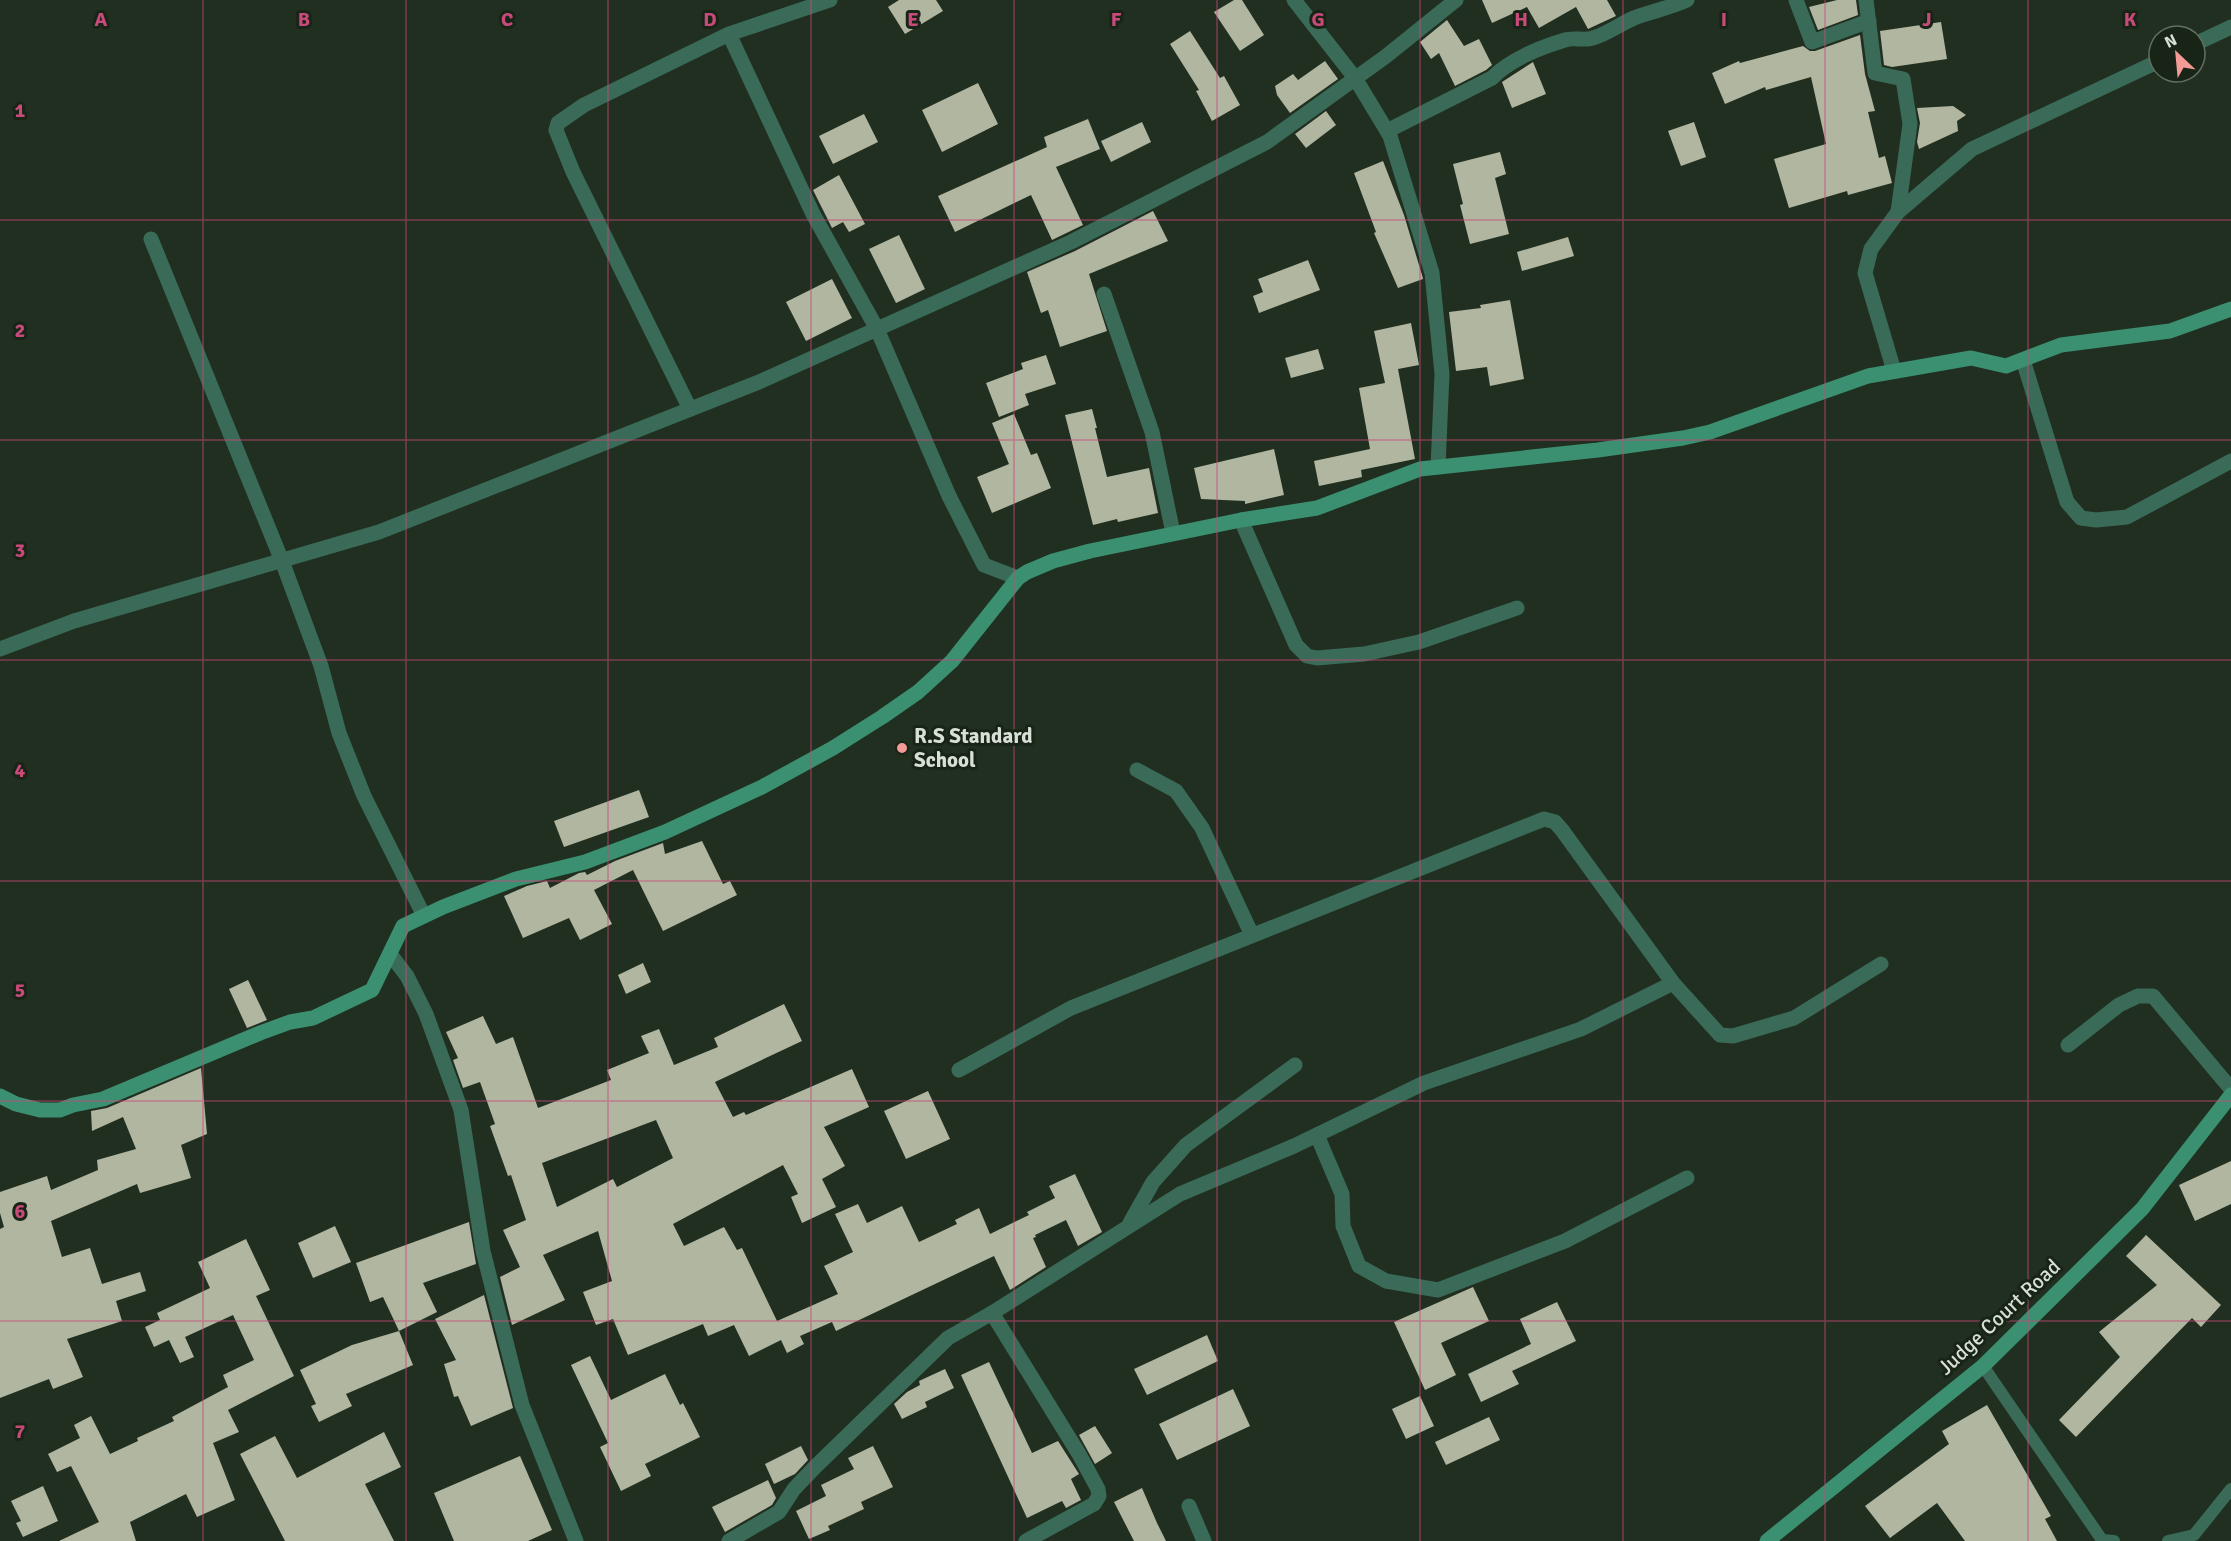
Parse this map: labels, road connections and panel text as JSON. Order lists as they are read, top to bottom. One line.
{"streets":{"street":["Judge Court Road"]},"places":["R.S Standard School"],"north":"top left","grid":{"columns":["A","B","C","D","E","F","G","H","I","J","K"],"rows":["1","2","3","4","5","6","7"]}}
